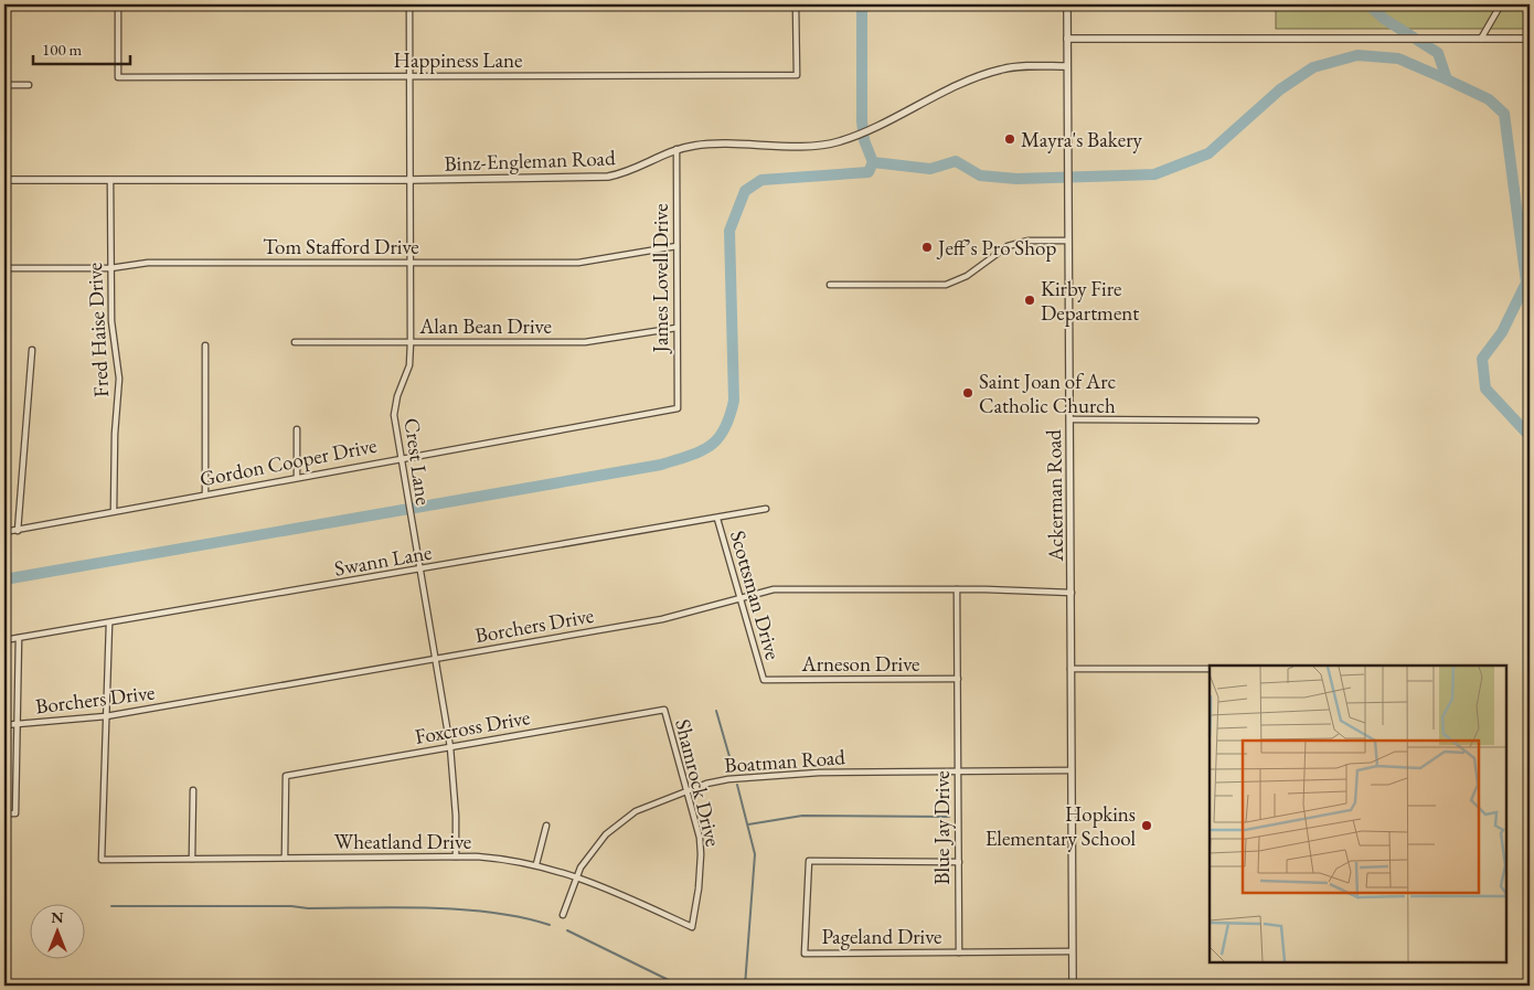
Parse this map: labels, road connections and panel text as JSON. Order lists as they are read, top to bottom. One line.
{"streets":{"street":["Happiness Lane","Binz-Engleman Road","Tom Stafford Drive","James Lovell Drive","Alan Bean Drive","Fred Haise Drive","Gordon Cooper Drive","Crest Lane","Ackerman Road","Swann Lane","Scottsman Drive","Borchers Drive","Arneson Drive","Foxcross Drive","Boatman Road","Shamrock Drive","Blue Jay Drive","Wheatland Drive","Pageland Drive"]},"crossings":[["Happiness Lane","Crest Lane"],["Binz-Engleman Road","James Lovell Drive"],["Binz-Engleman Road","Fred Haise Drive"],["Binz-Engleman Road","Crest Lane"],["Binz-Engleman Road","Ackerman Road"],["Tom Stafford Drive","James Lovell Drive"],["Tom Stafford Drive","Fred Haise Drive"],["Tom Stafford Drive","Crest Lane"],["James Lovell Drive","Alan Bean Drive"],["James Lovell Drive","Gordon Cooper Drive"],["Alan Bean Drive","Crest Lane"],["Fred Haise Drive","Gordon Cooper Drive"],["Gordon Cooper Drive","Crest Lane"],["Crest Lane","Swann Lane"],["Crest Lane","Borchers Drive"],["Crest Lane","Foxcross Drive"],["Crest Lane","Wheatland Drive"],["Ackerman Road","Borchers Drive"],["Ackerman Road","Boatman Road"],["Swann Lane","Scottsman Drive"],["Scottsman Drive","Borchers Drive"],["Scottsman Drive","Arneson Drive"],["Borchers Drive","Blue Jay Drive"],["Borchers Drive","Wheatland Drive"],["Arneson Drive","Blue Jay Drive"],["Foxcross Drive","Shamrock Drive"],["Foxcross Drive","Wheatland Drive"],["Boatman Road","Shamrock Drive"],["Boatman Road","Blue Jay Drive"],["Boatman Road","Wheatland Drive"],["Shamrock Drive","Wheatland Drive"],["Blue Jay Drive","Pageland Drive"]],"places":["Mayra's Bakery","Jeff’s Pro Shop","Kirby Fire Department","Saint Joan of Arc Catholic Church","Hopkins Elementary School"],"scale_bar":"100 m","north":"top"}
